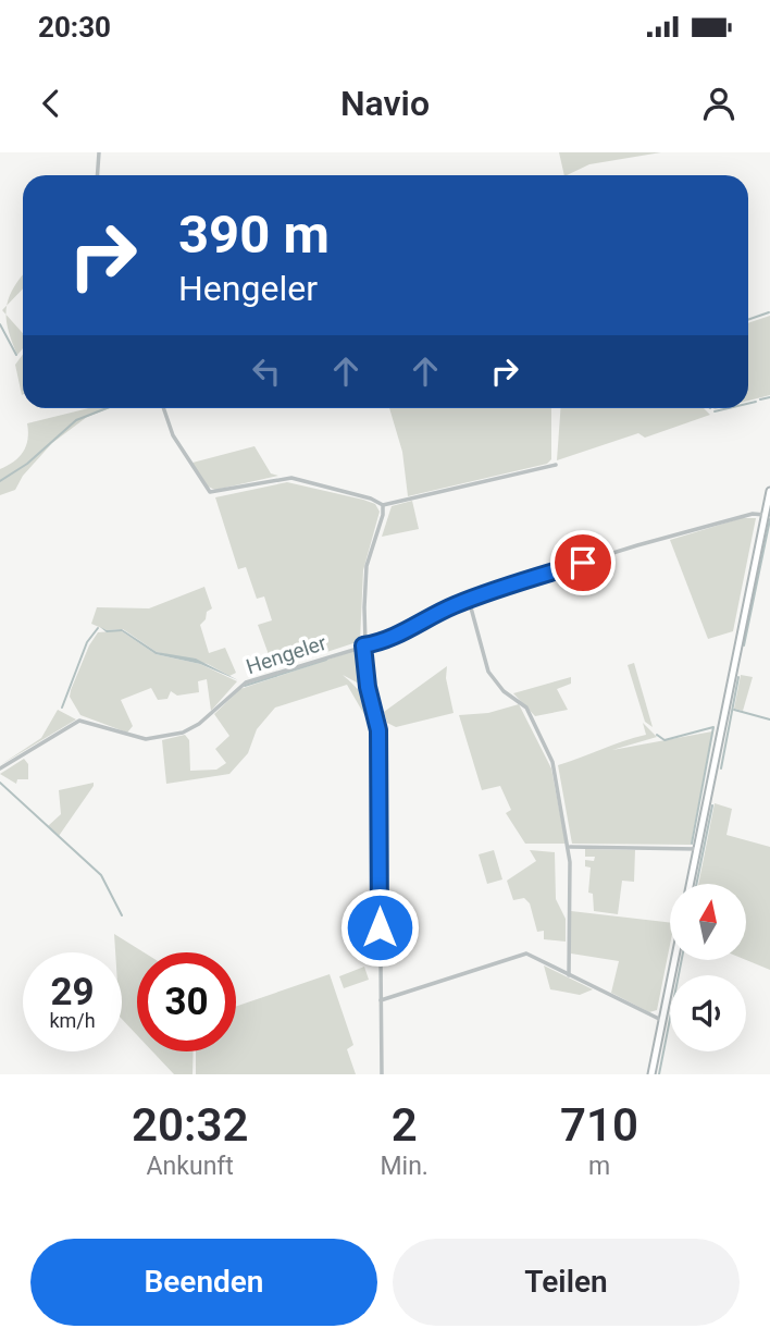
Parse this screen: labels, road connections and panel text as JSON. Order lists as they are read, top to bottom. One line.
{"streets":{"street":["Hengeler"]},"north":"top","page":{"status":"20:30","header":"Navio","turn":["390 m","Hengeler"],"speed":"29 km/h","limit":"30","eta":["20:32","Ankunft","2","Min.","710","m"],"buttons":["Beenden","Teilen"]}}
